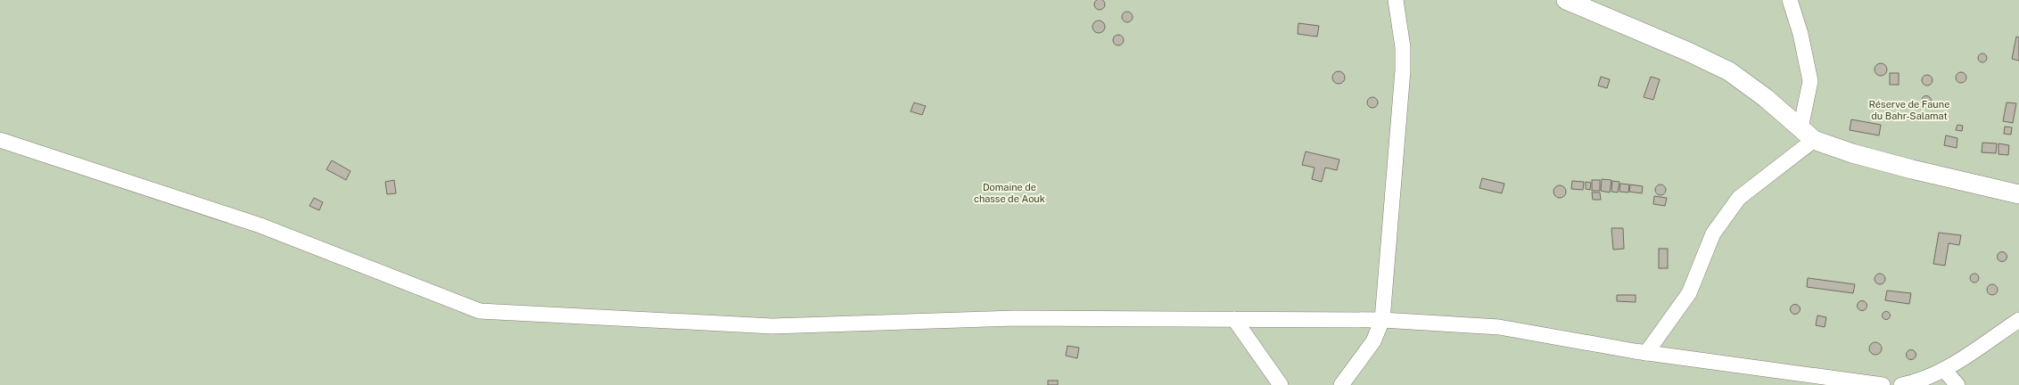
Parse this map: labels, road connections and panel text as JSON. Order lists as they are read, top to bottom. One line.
{"parks":["Réserve de Faune du Bahr-Salamat","Domaine de chasse de Aouk"]}
